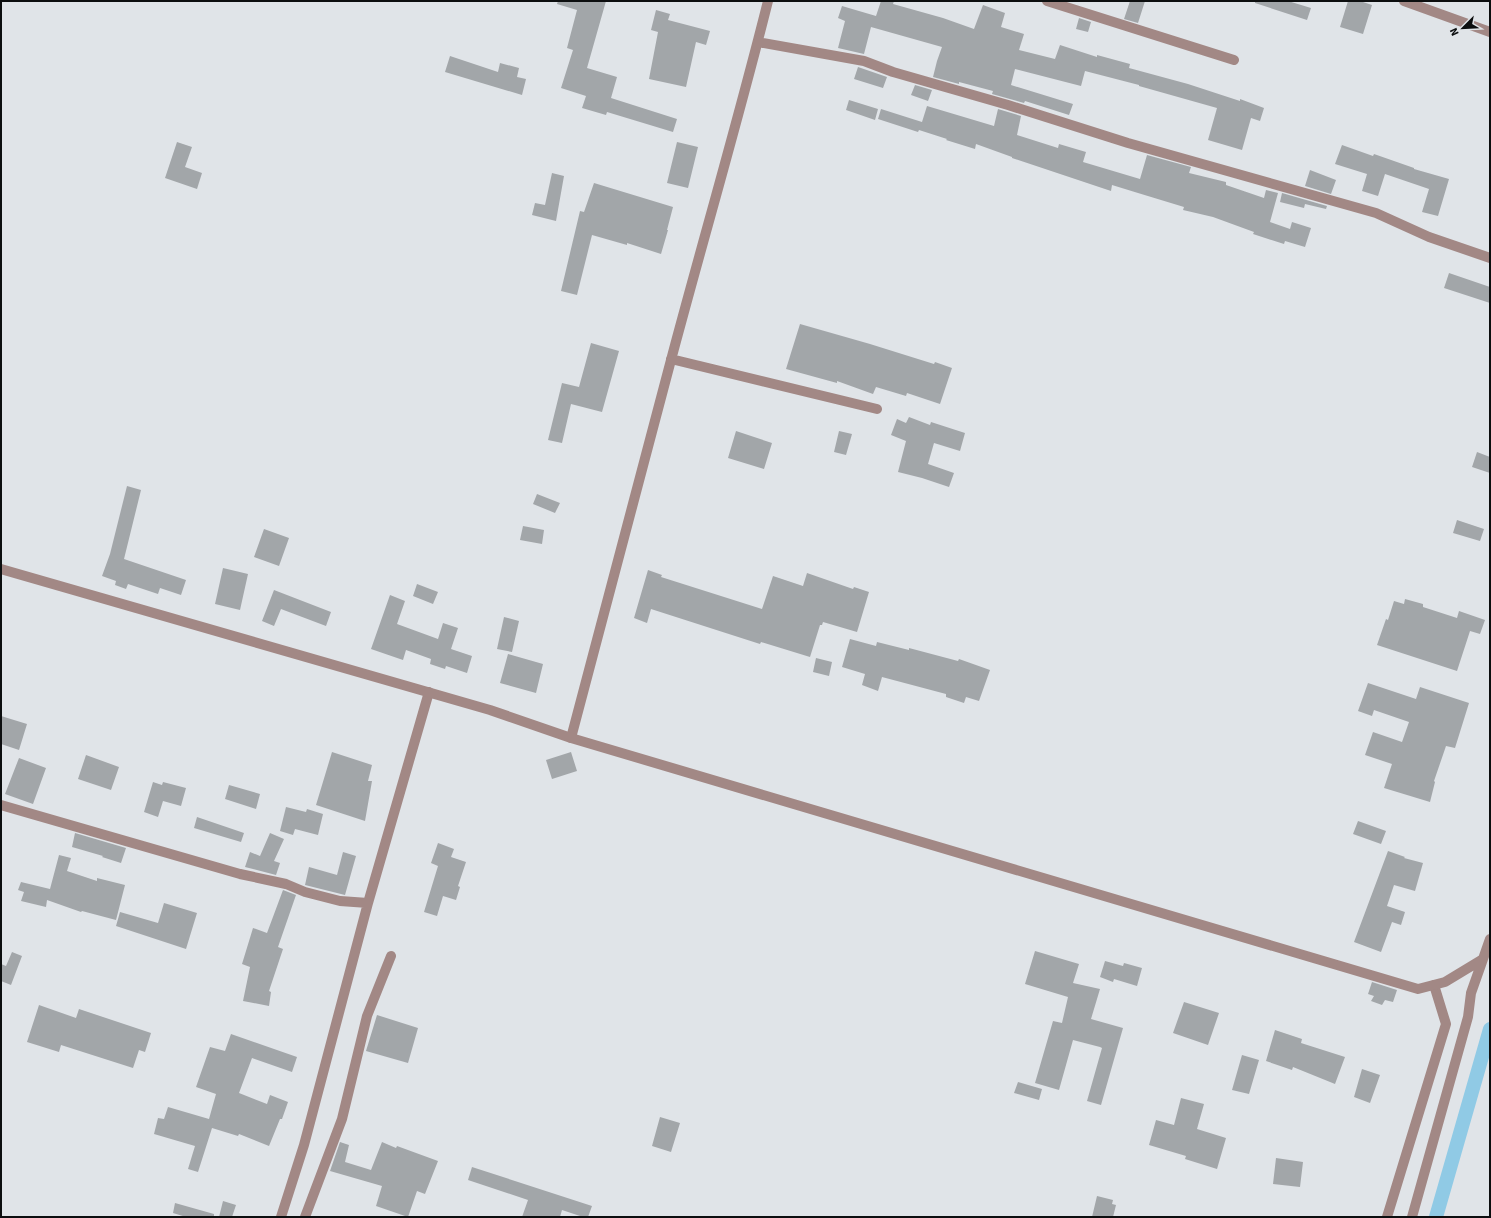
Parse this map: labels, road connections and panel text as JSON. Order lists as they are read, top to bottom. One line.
{"north":"bottom left"}
